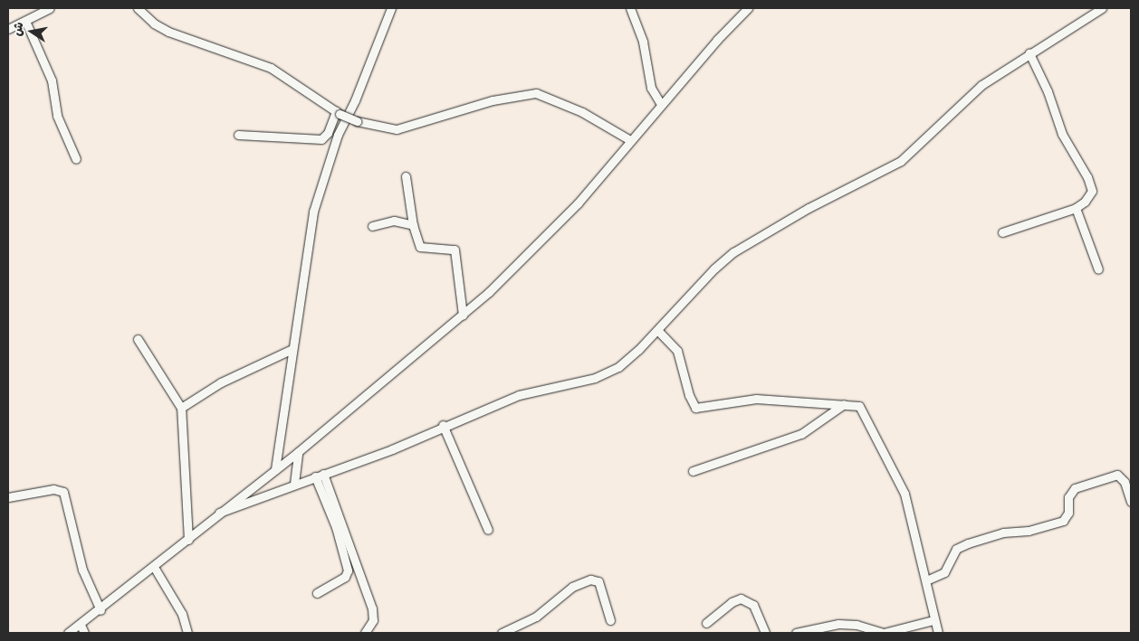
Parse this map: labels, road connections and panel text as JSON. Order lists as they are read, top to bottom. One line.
{"north":"left"}
